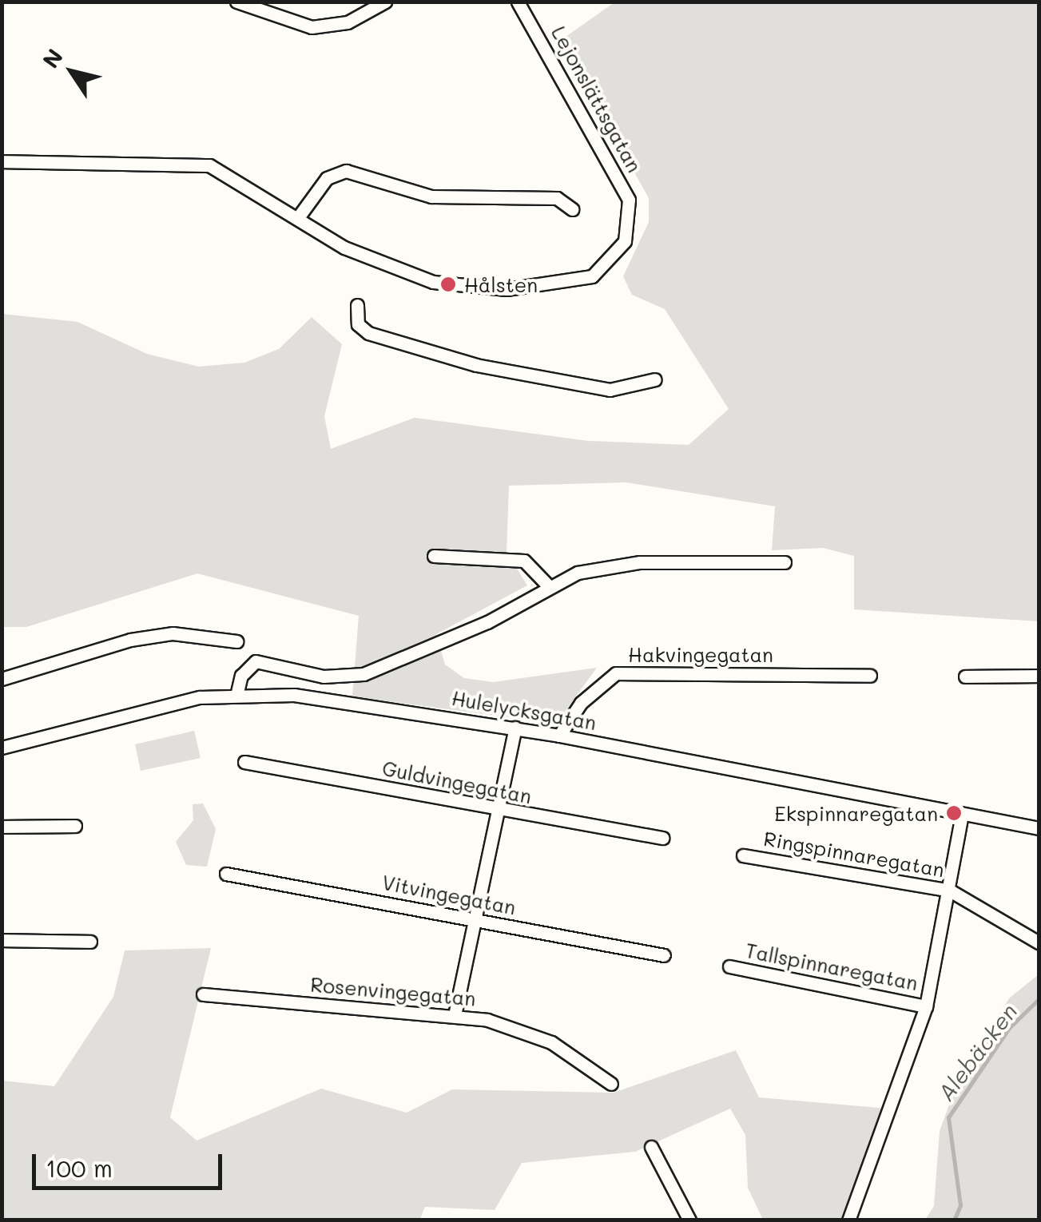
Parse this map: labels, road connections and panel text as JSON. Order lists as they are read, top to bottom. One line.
{"streets":{"street":["Lejonslättsgatan","Hakvingegatan","Hulelycksgatan","Guldvingegatan","Ringspinnaregatan","Vitvingegatan","Tallspinnaregatan","Rosenvingegatan"]},"crossings":[["Hakvingegatan","Hulelycksgatan"]],"water":["Alebäcken"],"places":["Hålsten","Ekspinnaregatan"],"scale_bar":"100 m","north":"top left"}
